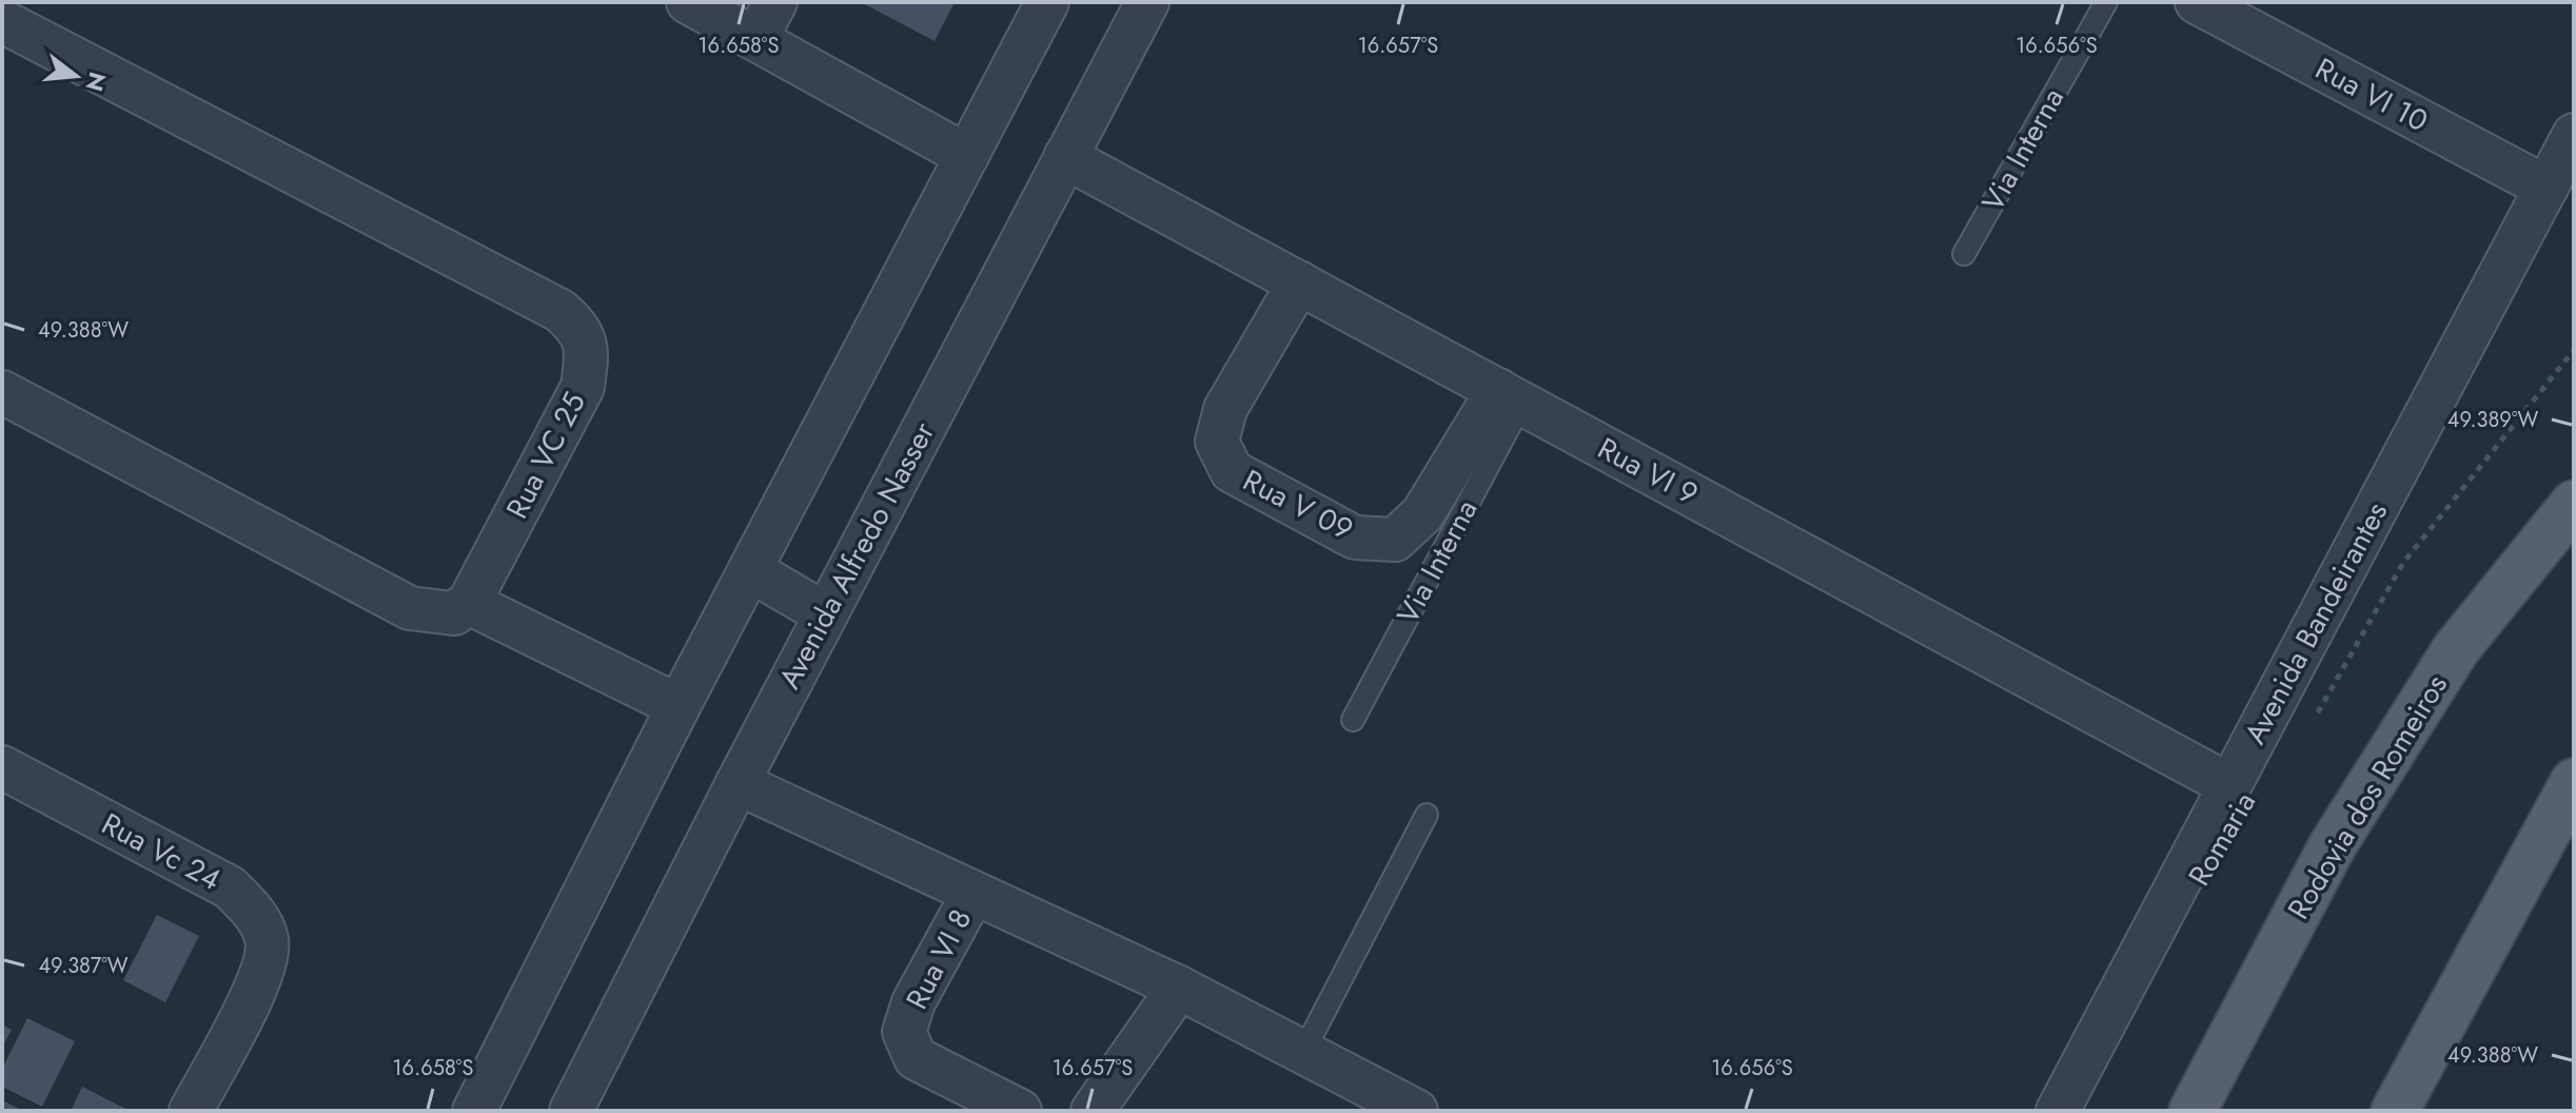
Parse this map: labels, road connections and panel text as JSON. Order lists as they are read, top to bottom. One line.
{"streets":{"main road":["Rodovia dos Romeiros"],"street":["Rua VI 10","Rua VC 25","Rua VI 9","Rua V 09","Avenida Alfredo Nasser","Avenida Bandeirantes","Rua Vc 24","Rua VI 8"],"lane":["Via Interna"]},"crossings":[["Rua VI 10","Avenida Bandeirantes"],["Via Interna","Rua VI 9"],["Via Interna","Rua V 09"],["Rua VI 9","Rua V 09"],["Rua VI 9","Avenida Alfredo Nasser"],["Rua VI 9","Avenida Bandeirantes"],["Avenida Alfredo Nasser","Rua VI 8"]],"north":"right","coordinates":["16.658°S","16.657°S","16.656°S","49.388°W","49.389°W","49.387°W"]}
